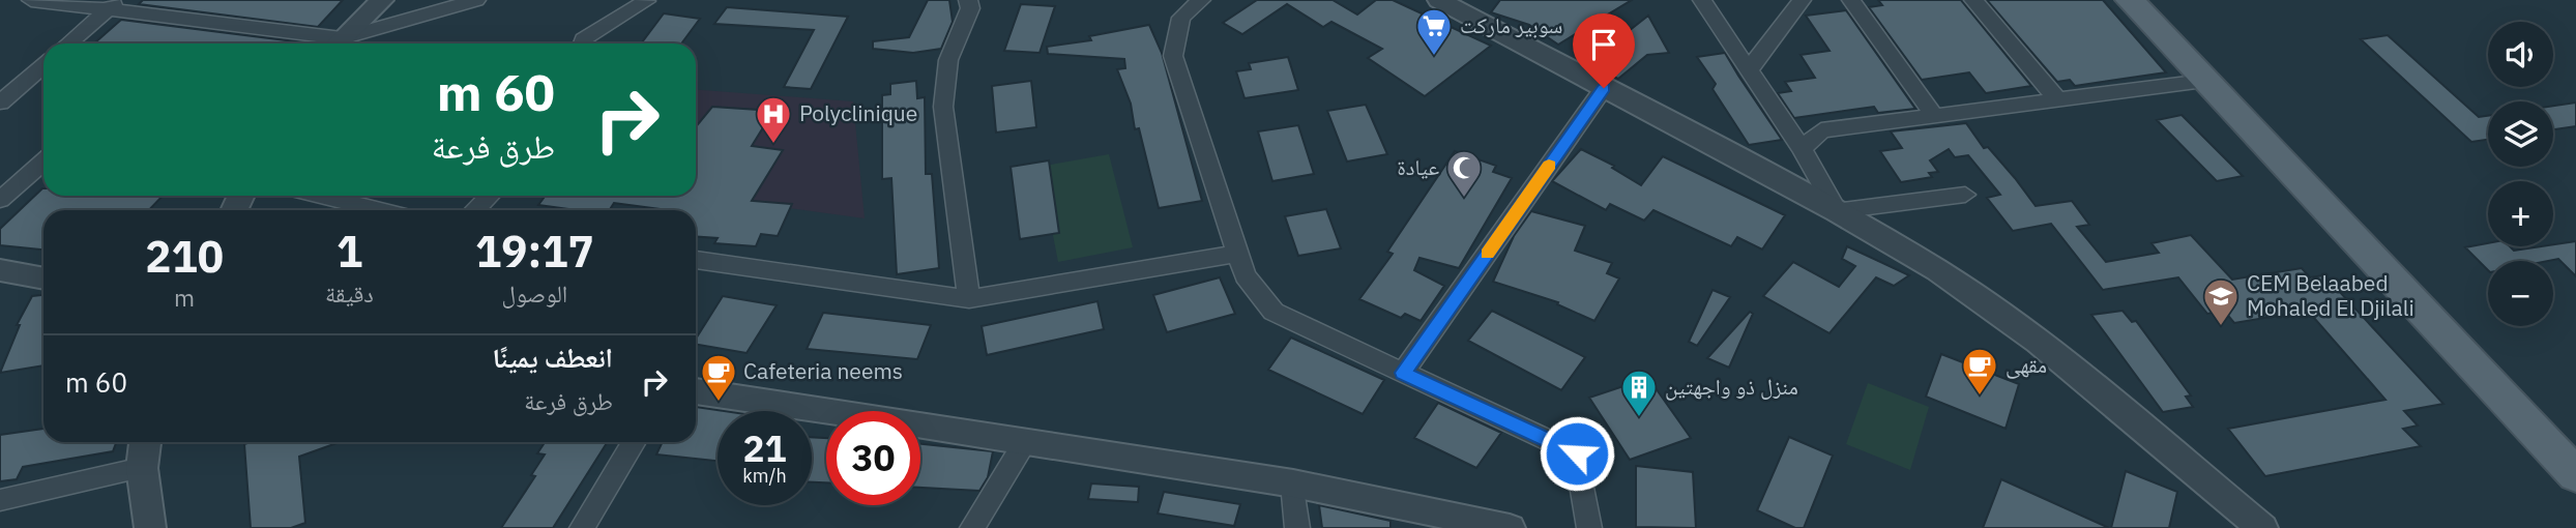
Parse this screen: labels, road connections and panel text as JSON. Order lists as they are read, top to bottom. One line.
{"places":{"supermarket":["سوبير ماركت"],"hospital":["Polyclinique"],"mosque":["عيادة"],"school or university":["CEM Belaabed Mohaled El Djilali"],"cafe":["مقهى","Cafeteria neems"],"building":["منزل ذو واجهتين"]},"page":{"map_buttons":["+","−"],"turn":["60 m","طرق فرعة"],"eta":["19:17","الوصول","1","دقيقة","210","m"],"list":[{"name":"انعطف يمينًا","note":"طرق فرعة","value":"60 m"}],"speed":"21 km/h","limit":"30"}}
